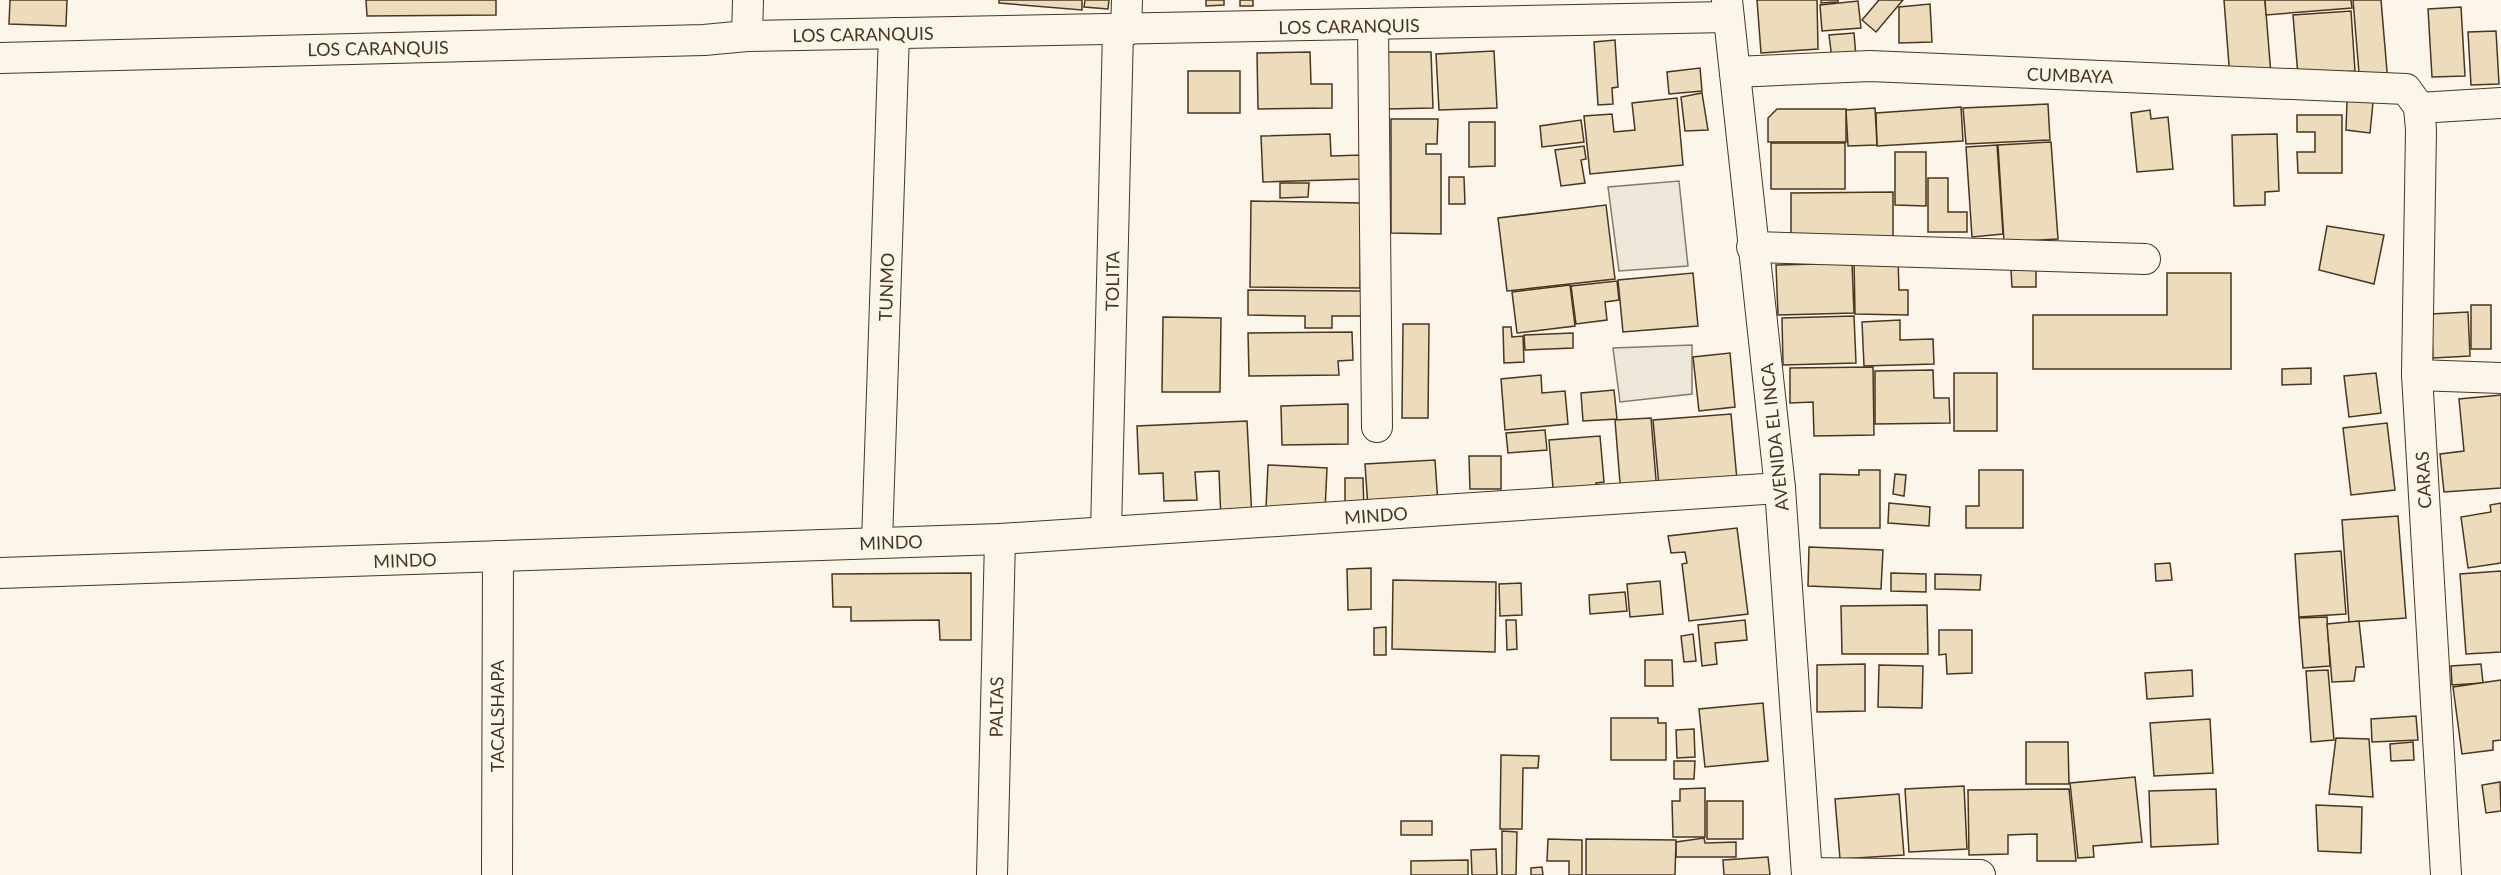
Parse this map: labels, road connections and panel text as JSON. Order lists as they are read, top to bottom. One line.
{"streets":{"street":["LOS CARANQUIS","CUMBAYA","TOLITA","TUNMO","AVENIDA EL INCA","CARAS","MINDO","PALTAS","TACALSHAPA"]},"crossings":[["LOS CARANQUIS","TOLITA"],["LOS CARANQUIS","TUNMO"],["LOS CARANQUIS","AVENIDA EL INCA"],["CUMBAYA","AVENIDA EL INCA"],["CUMBAYA","CARAS"],["TOLITA","MINDO"],["TUNMO","MINDO"],["AVENIDA EL INCA","MINDO"],["MINDO","PALTAS"],["MINDO","TACALSHAPA"]]}
